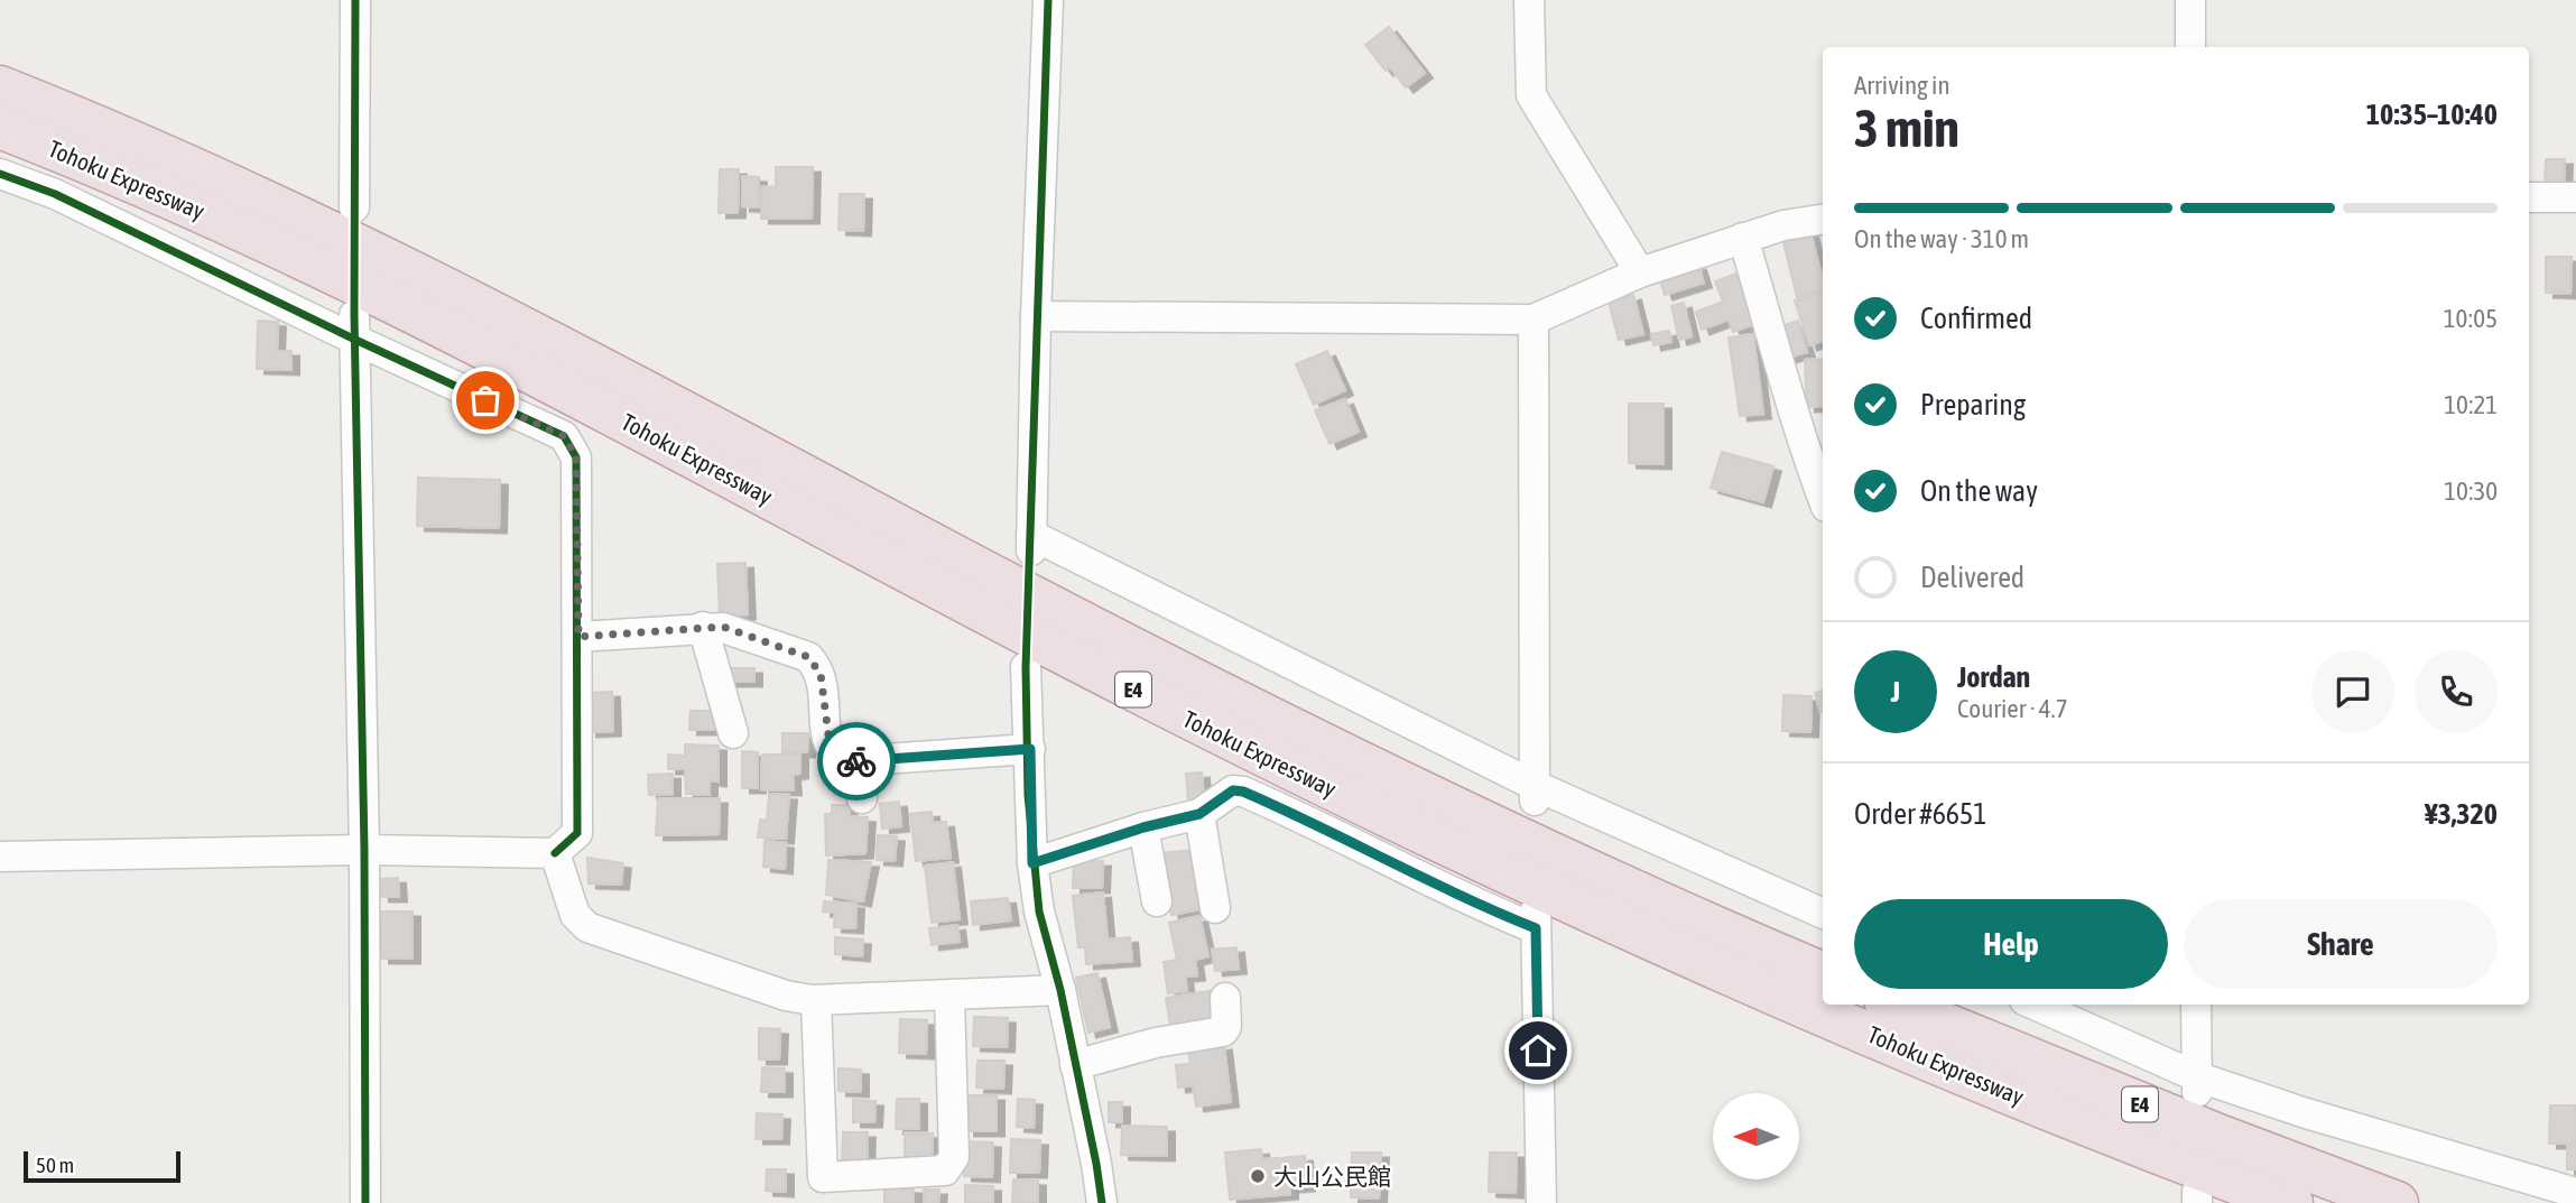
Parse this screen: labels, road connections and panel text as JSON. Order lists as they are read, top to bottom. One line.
{"streets":{"highway":["Tohoku Expressway","E4"]},"places":["大山公民館"],"scale_bar":"50 m","north":"left","page":{"heading":["3 min","Arriving in","10:35–10:40"],"panel":["Jordan","Courier · 4.7","Order #6651","¥3,320"],"bar":"On the way · 310 m","list":[["Confirmed","10:05"],["Preparing","10:21"],["On the way","10:30"],"Delivered"],"round":"J","buttons":["Help","Share"],"scale":"50 m"}}
